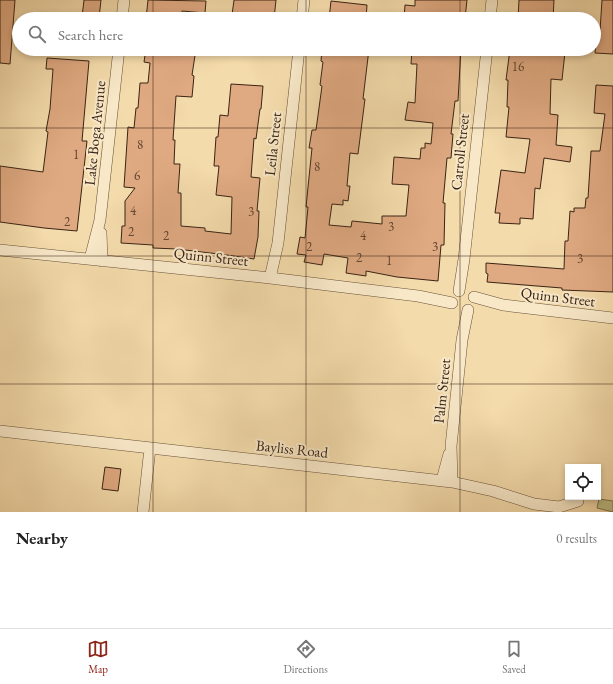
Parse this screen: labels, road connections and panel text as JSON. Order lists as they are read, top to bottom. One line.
{"streets":{"street":["Lake Boga Avenue","Leila Street","Carroll Street","Quinn Street","Palm Street","Bayliss Road"]},"crossings":[["Lake Boga Avenue","Quinn Street"],["Leila Street","Quinn Street"],["Carroll Street","Quinn Street"],["Carroll Street","Palm Street"],["Quinn Street","Palm Street"],["Palm Street","Bayliss Road"]],"house_numbers":["16","8","1","8","6","4","3","2","3","2","2","4","2","3","2","3","1"],"page":{"search":"Search here","heading":["Nearby","0 results"],"nav":["Map","Directions","Saved"]}}
